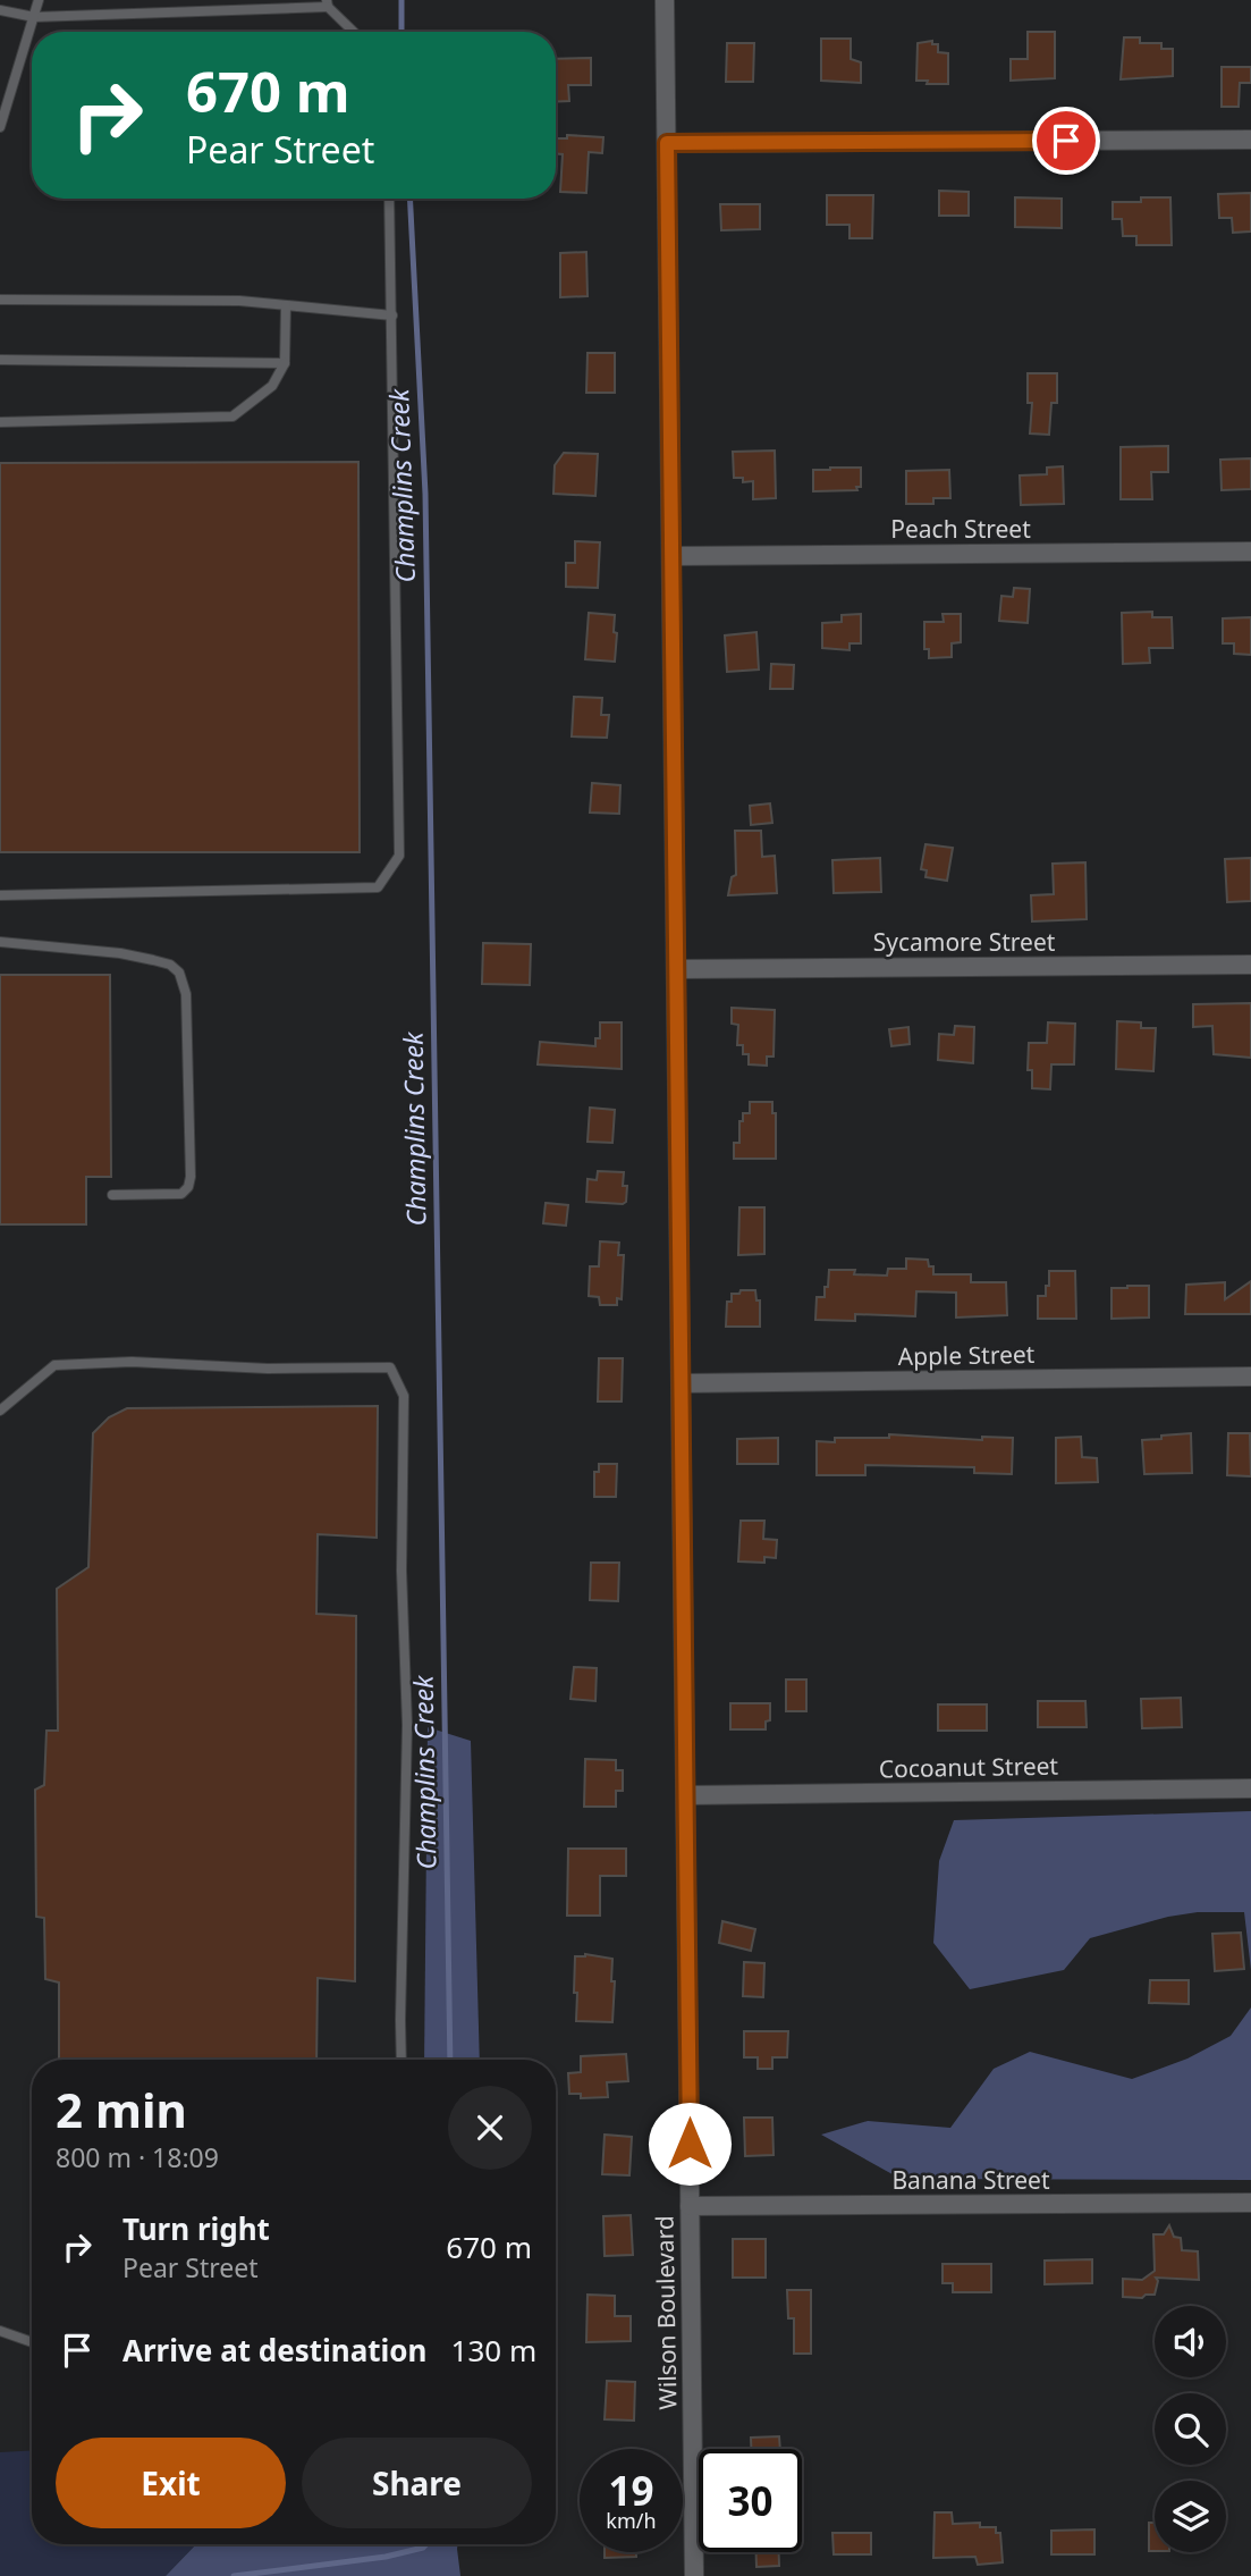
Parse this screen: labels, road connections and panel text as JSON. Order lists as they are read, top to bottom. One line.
{"streets":{"street":["Peach Street","Sycamore Street","Apple Street","Cocoanut Street","Banana Street","Wilson Boulevard"]},"crossings":[["Peach Street","Wilson Boulevard"],["Sycamore Street","Wilson Boulevard"],["Apple Street","Wilson Boulevard"],["Cocoanut Street","Wilson Boulevard"],["Banana Street","Wilson Boulevard"]],"water":["Champlins Creek"],"page":{"turn":["670 m","Pear Street"],"heading":["2 min","800 m · 18:09"],"list":[{"name":"Turn right","note":"Pear Street","value":"670 m"},{"name":"Arrive at destination","value":"130 m"}],"buttons":["Exit","Share"],"speed":"19 km/h","limit":"30"}}
